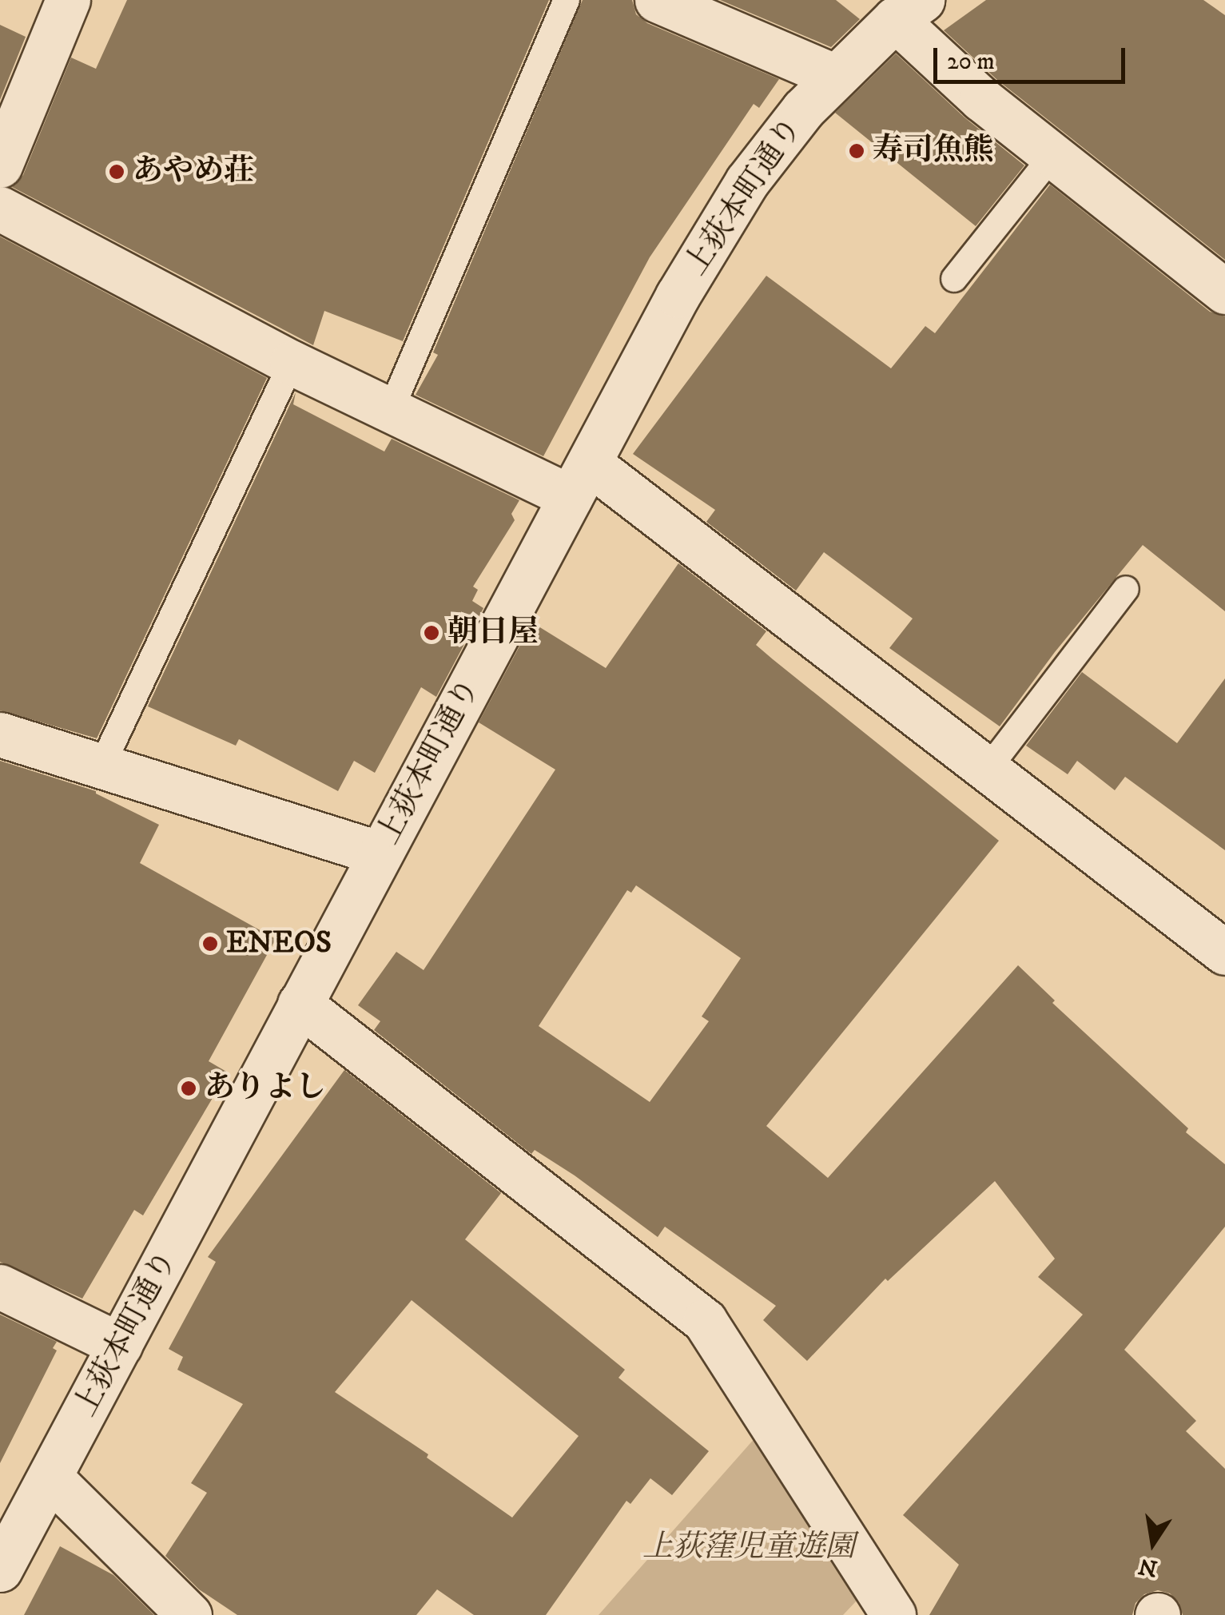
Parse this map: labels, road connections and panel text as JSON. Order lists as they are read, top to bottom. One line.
{"streets":{"street":["上荻本町通り"]},"parks":["上荻窪児童遊園"],"places":["寿司魚熊","あやめ荘","朝日屋","ENEOS","ありよし"],"scale_bar":"20 m","north":"bottom"}
